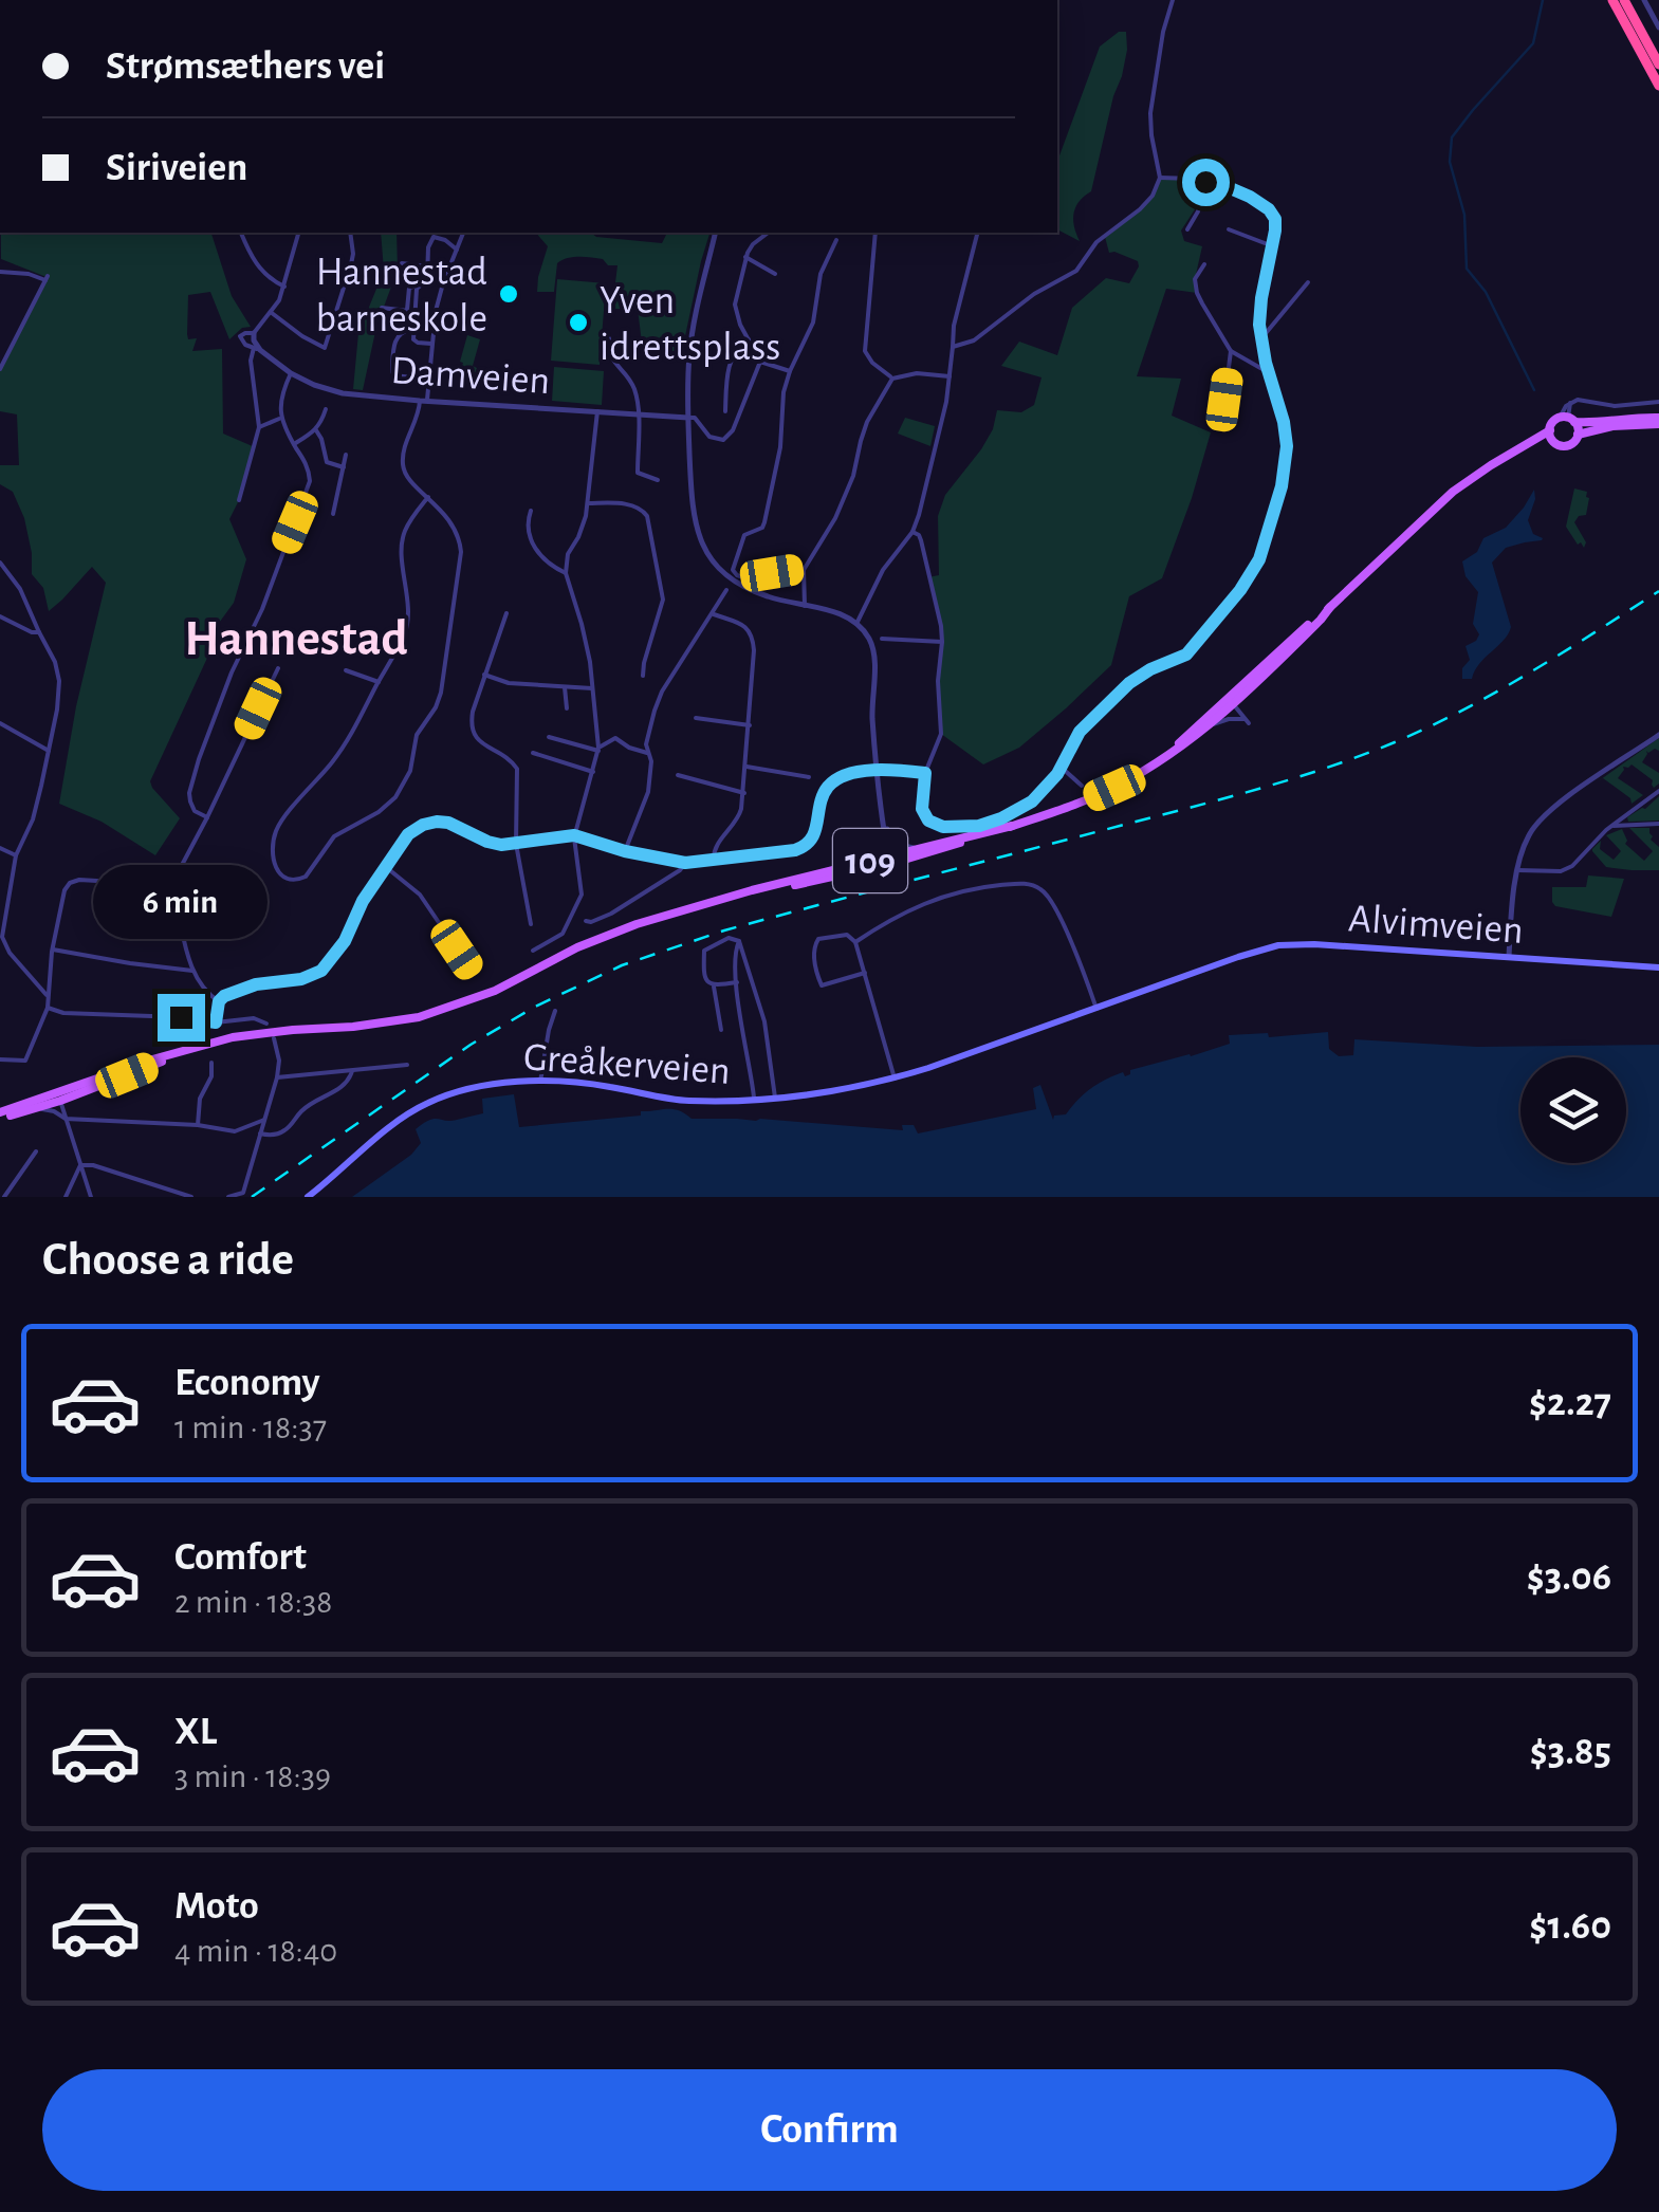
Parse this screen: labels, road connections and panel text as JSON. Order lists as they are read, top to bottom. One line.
{"streets":{"main road":["109","Alvimveien","Greåkerveien"],"street":["Damveien"]},"crossings":[["Alvimveien","Greåkerveien"]],"districts":["Hannestad"],"places":["Hannestad barneskole","Yven idrettsplass"],"page":{"banner":["Strømsæthers vei","Siriveien"],"bubble":"6 min","heading":"Choose a ride","list":[{"name":"Economy","note":"1 min · 18:37","value":"$2.27"},{"name":"Comfort","note":"2 min · 18:38","value":"$3.06"},{"name":"XL","note":"3 min · 18:39","value":"$3.85"},{"name":"Moto","note":"4 min · 18:40","value":"$1.60"}],"buttons":"Confirm"}}
